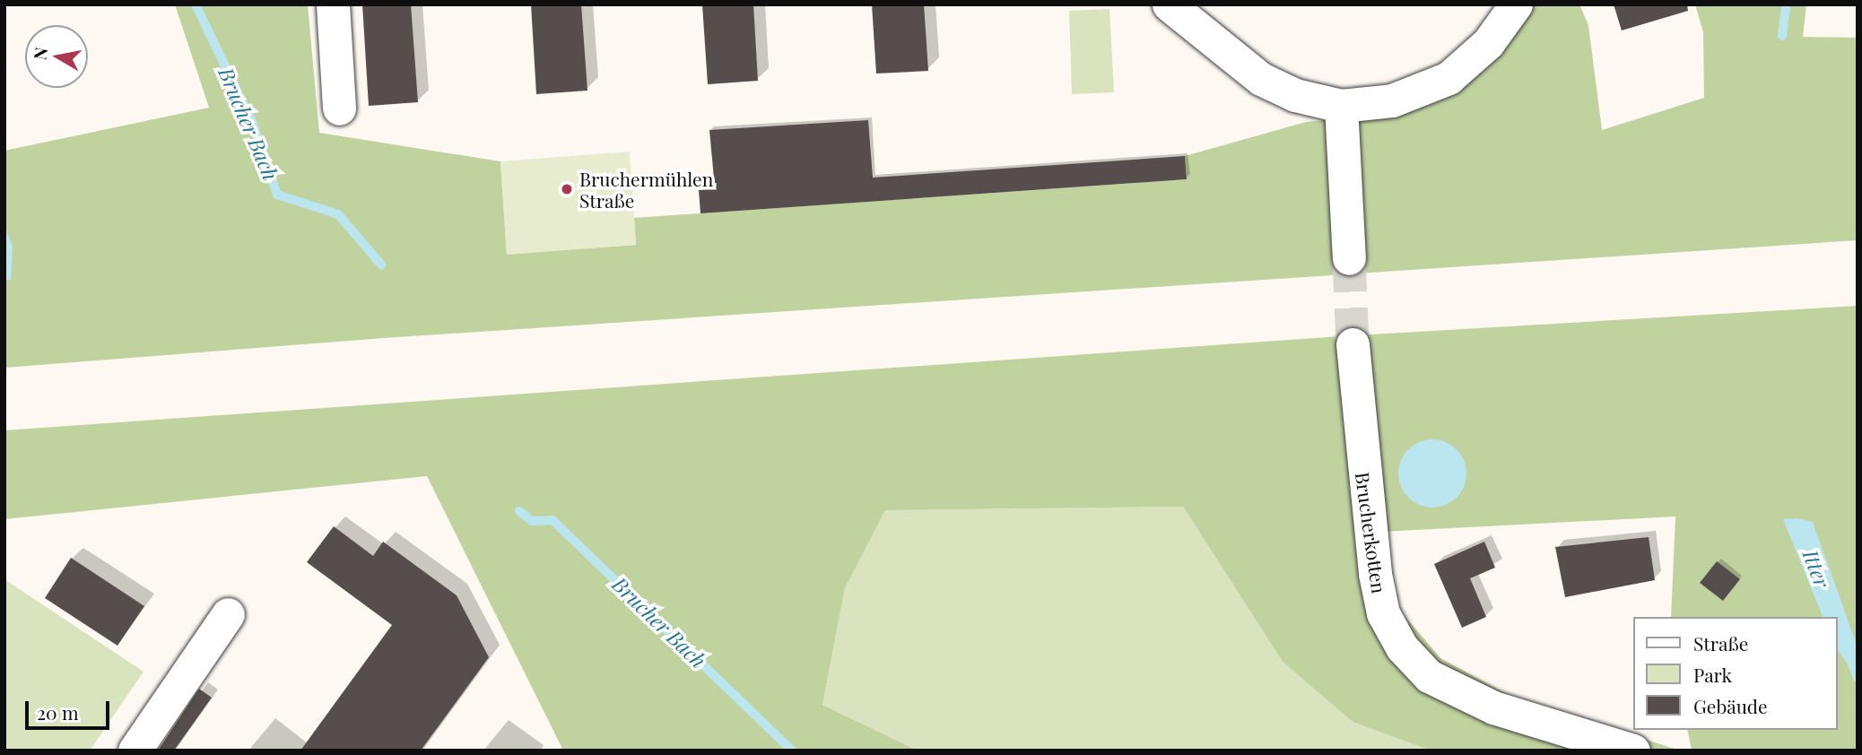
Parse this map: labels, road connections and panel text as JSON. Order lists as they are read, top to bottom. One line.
{"streets":{"street":["Brucherkotten"]},"water":["Brucher Bach","Itter"],"places":["Bruchermühlen Straße"],"legend":["Straße","Park","Gebäude"],"scale_bar":"20 m","north":"left"}
